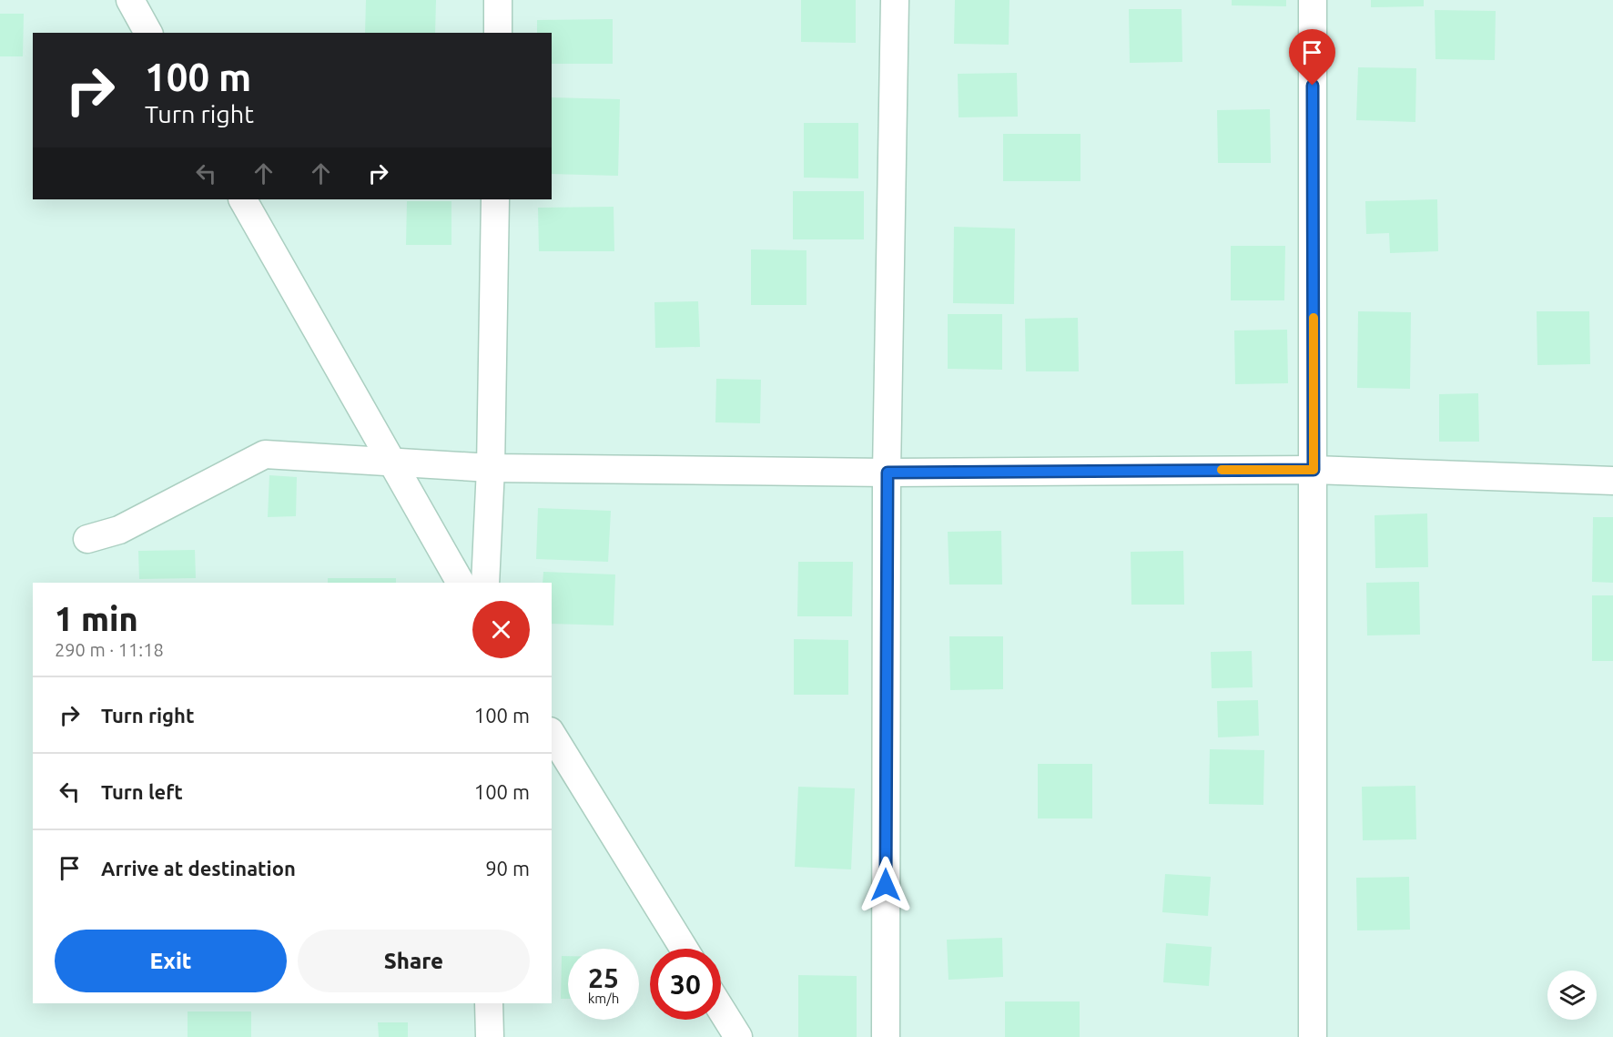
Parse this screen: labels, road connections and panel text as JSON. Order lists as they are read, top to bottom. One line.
{"page":{"turn":["100 m","Turn right"],"heading":["1 min","290 m · 11:18"],"list":[{"name":"Turn right","value":"100 m"},{"name":"Turn left","value":"100 m"},{"name":"Arrive at destination","value":"90 m"}],"buttons":["Exit","Share"],"speed":"25 km/h","limit":"30"}}
